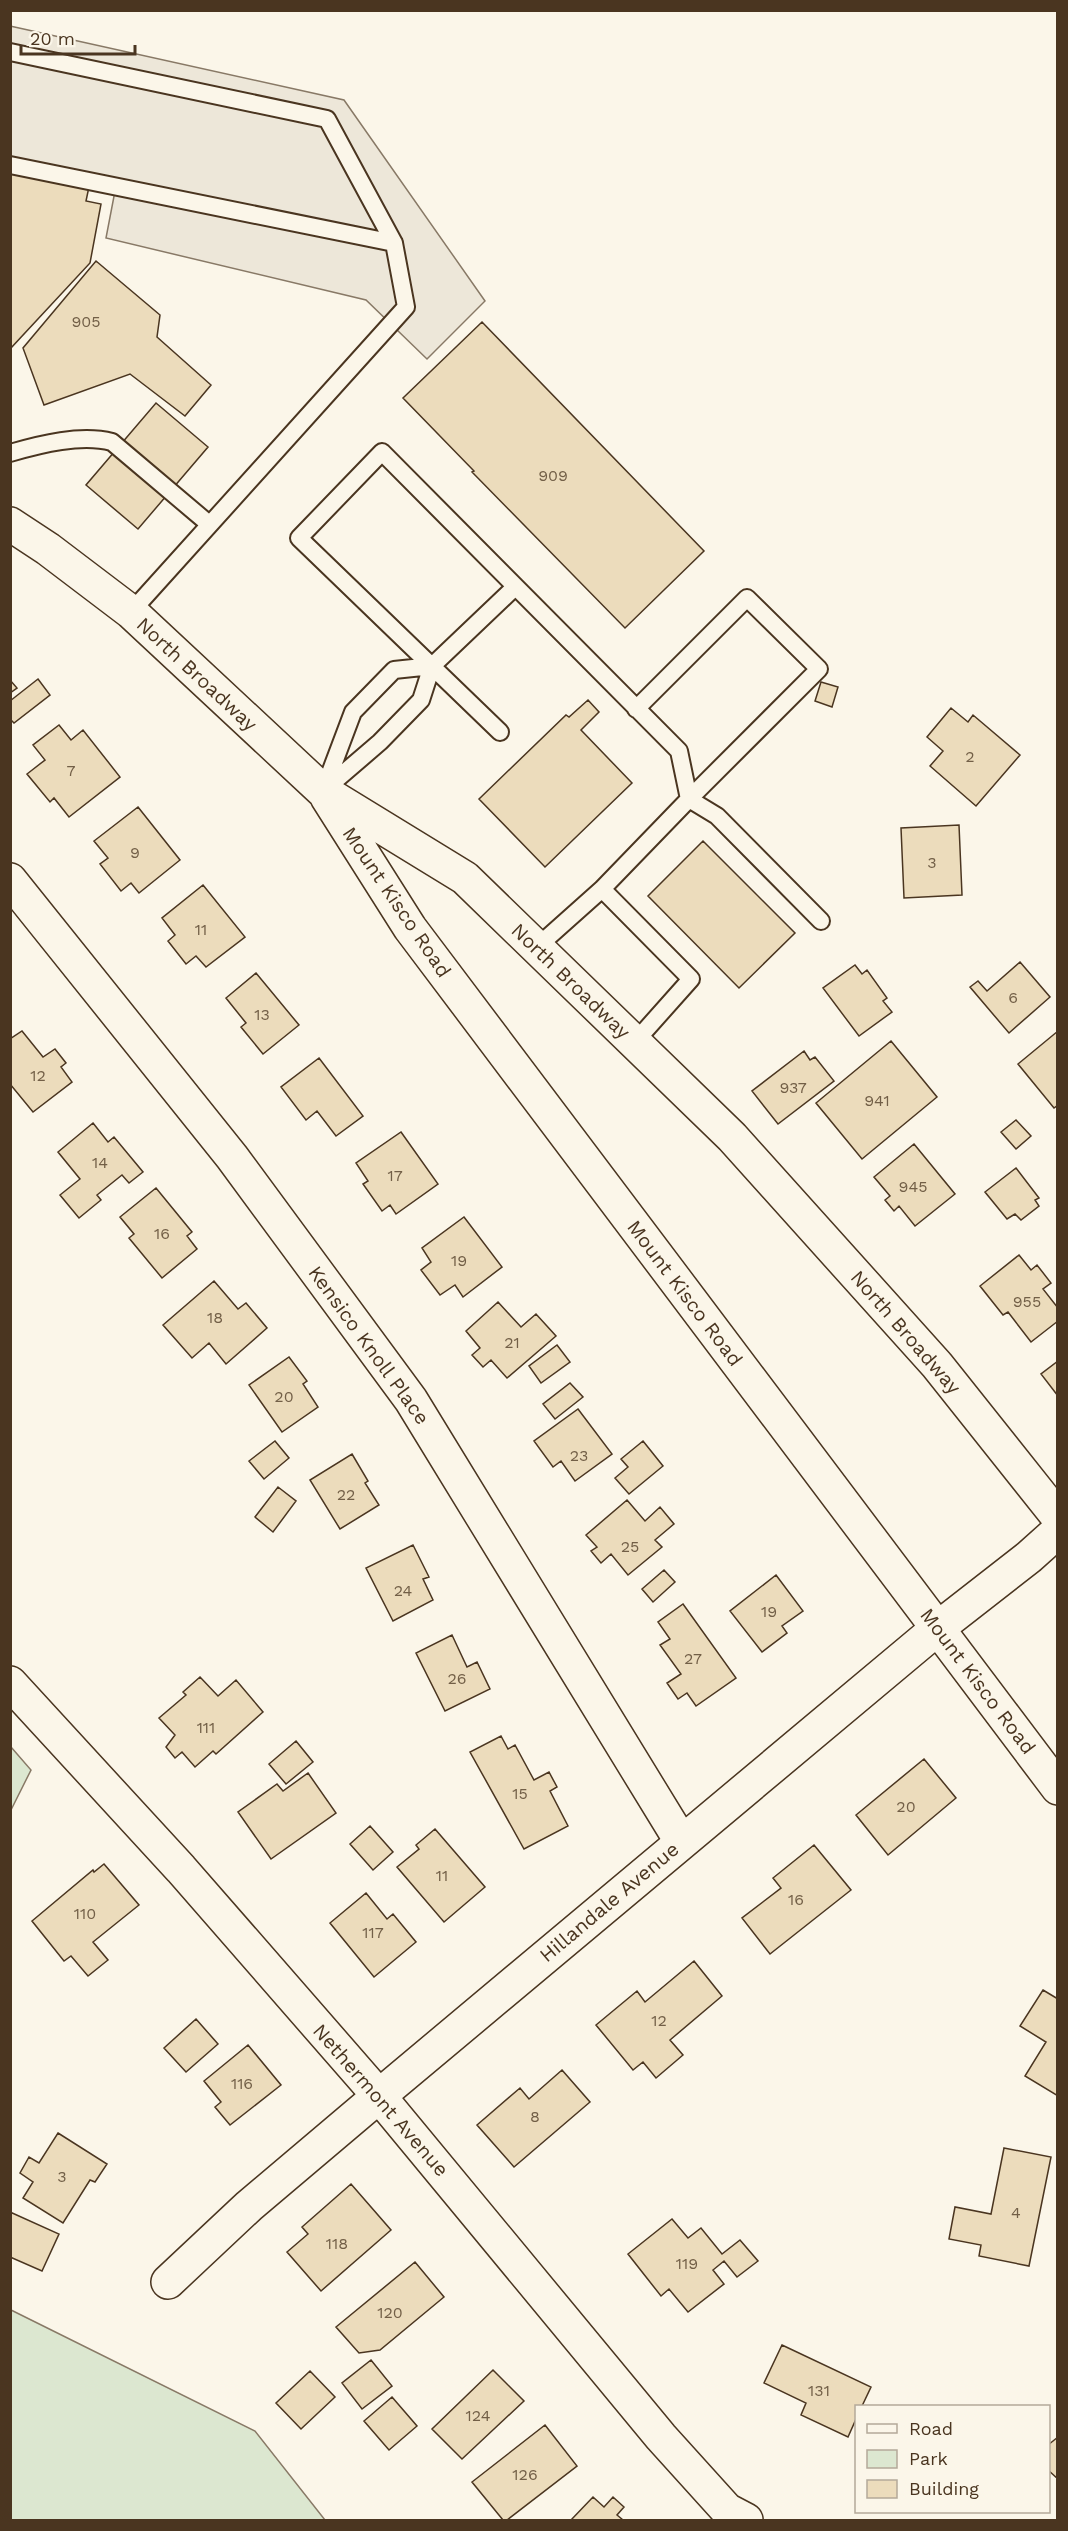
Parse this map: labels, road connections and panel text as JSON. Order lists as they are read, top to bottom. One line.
{"streets":{"street":["North Broadway","Mount Kisco Road","Kensico Knoll Place","Hillandale Avenue","Nethermont Avenue"]},"crossings":[["North Broadway","Mount Kisco Road"],["Mount Kisco Road","Hillandale Avenue"],["Kensico Knoll Place","Hillandale Avenue"],["Hillandale Avenue","Nethermont Avenue"]],"house_numbers":["905","909","2","7","9","3","11","6","13","12","937","941","14","17","945","16","19","955","18","21","20","23","22","25","24","19","27","26","111","15","20","11","16","110","117","12","116","8","3","4","118","119","120","131","124","126"],"legend":["Road","Park","Building"],"scale_bar":"20 m"}
